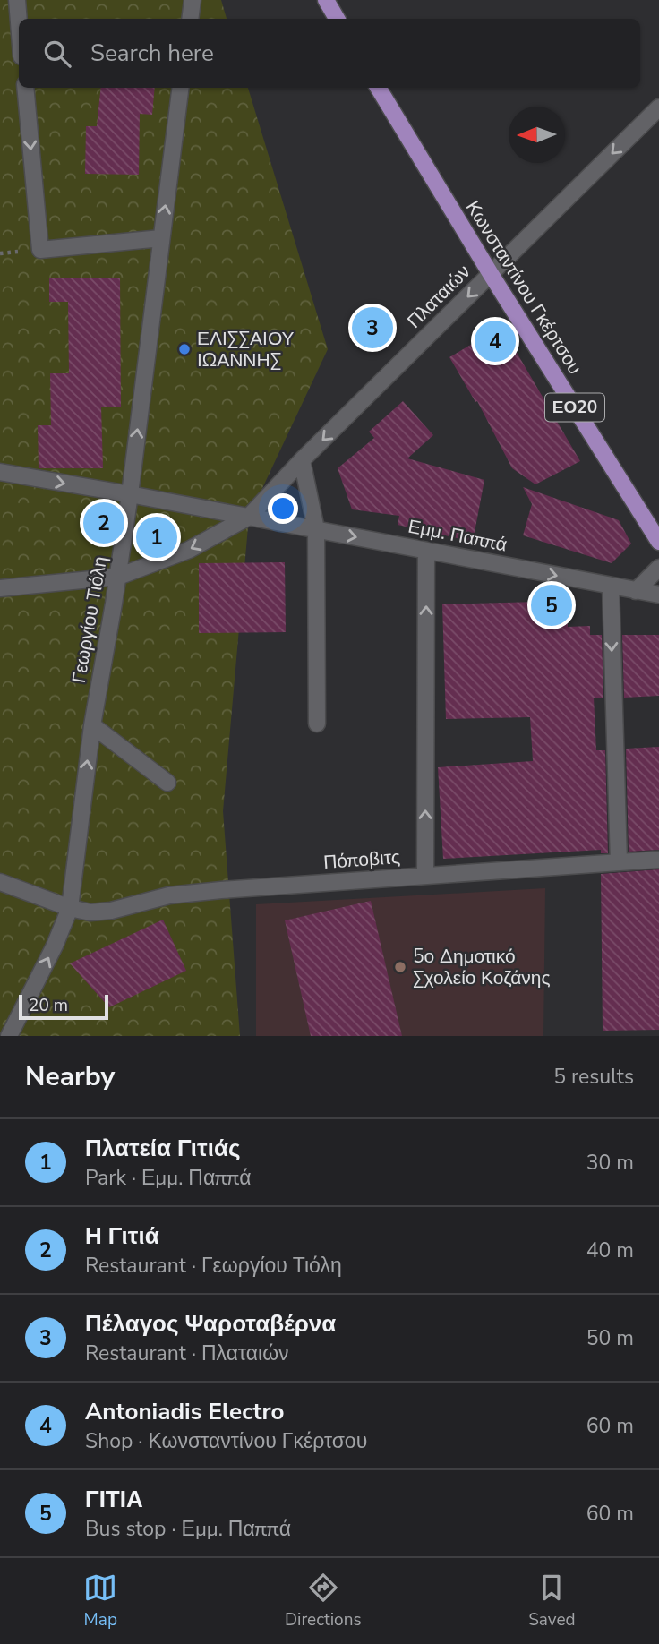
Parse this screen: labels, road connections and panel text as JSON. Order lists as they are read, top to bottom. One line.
{"streets":{"main road":["Κωνσταντίνου Γκέρτσου","ΕΟ20"],"street":["Πλαταιών","Εμμ. Παππά","Γεωργίου Τιόλη","Πόποβιτς"]},"crossings":[["Κωνσταντίνου Γκέρτσου","Πλαταιών"],["Πλαταιών","Εμμ. Παππά"],["Εμμ. Παππά","Γεωργίου Τιόλη"],["Γεωργίου Τιόλη","Πόποβιτς"]],"one_way":["Πλαταιών","Εμμ. Παππά","Γεωργίου Τιόλη"],"places":["ΕΛΙΣΣΑΙΟΥ ΙΩΑΝΝΗΣ","5ο Δημοτικό Σχολείο Κοζάνης"],"scale_bar":"20 m","north":"left","page":{"search":"Search here","pins":["3","4","2","1","5"],"scale":"20 m","heading":["Nearby","5 results"],"list":[{"mark":"1","name":"Πλατεία Γιτιάς","note":"Park · Εμμ. Παππά","value":"30 m"},{"mark":"2","name":"Η Γιτιά","note":"Restaurant · Γεωργίου Τιόλη","value":"40 m"},{"mark":"3","name":"Πέλαγος Ψαροταβέρνα","note":"Restaurant · Πλαταιών","value":"50 m"},{"mark":"4","name":"Antoniadis Electro","note":"Shop · Κωνσταντίνου Γκέρτσου","value":"60 m"},{"mark":"5","name":"ΓΙΤΙΑ","note":"Bus stop · Εμμ. Παππά","value":"60 m"}],"nav":["Map","Directions","Saved"]}}
